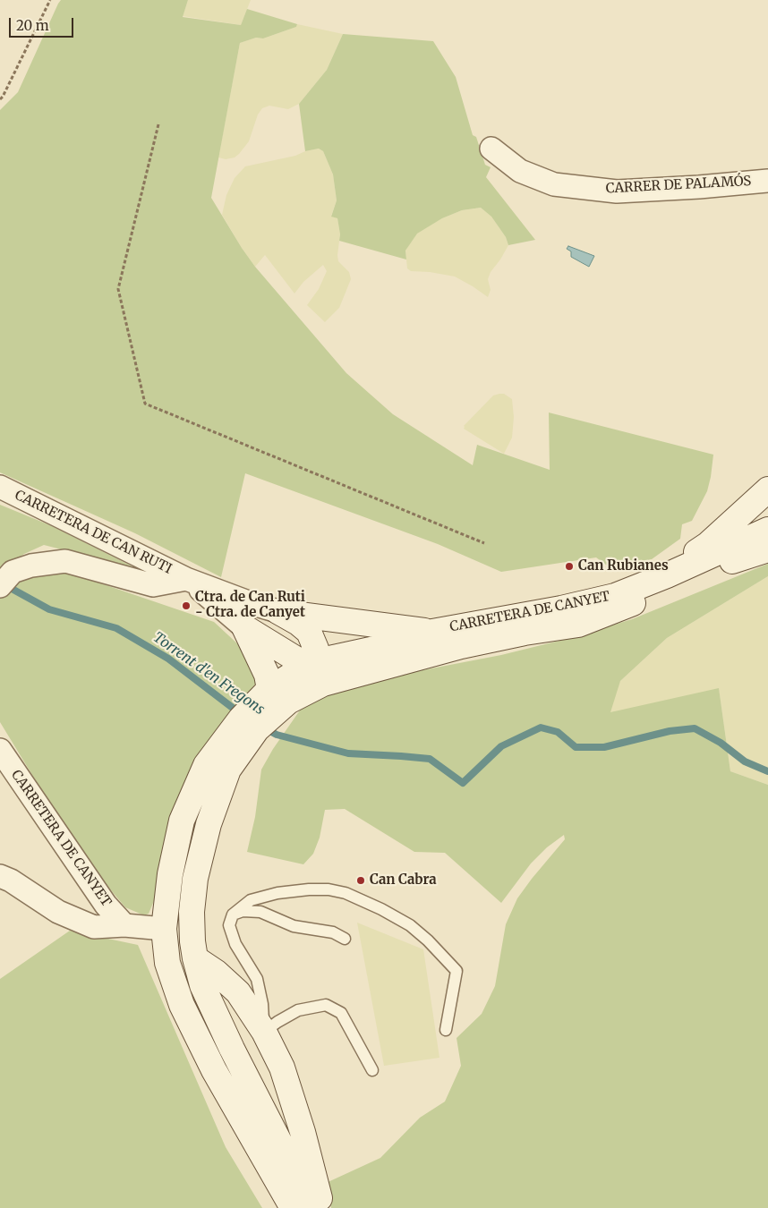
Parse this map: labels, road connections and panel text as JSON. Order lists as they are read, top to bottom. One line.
{"streets":{"street":["CARRER DE PALAMÓS","CARRETERA DE CAN RUTI","CARRETERA DE CANYET"]},"water":["Torrent d'en Fregons"],"places":["Can Rubianes","Ctra. de Can Ruti - Ctra. de Canyet","Can Cabra"],"scale_bar":"20 m"}
